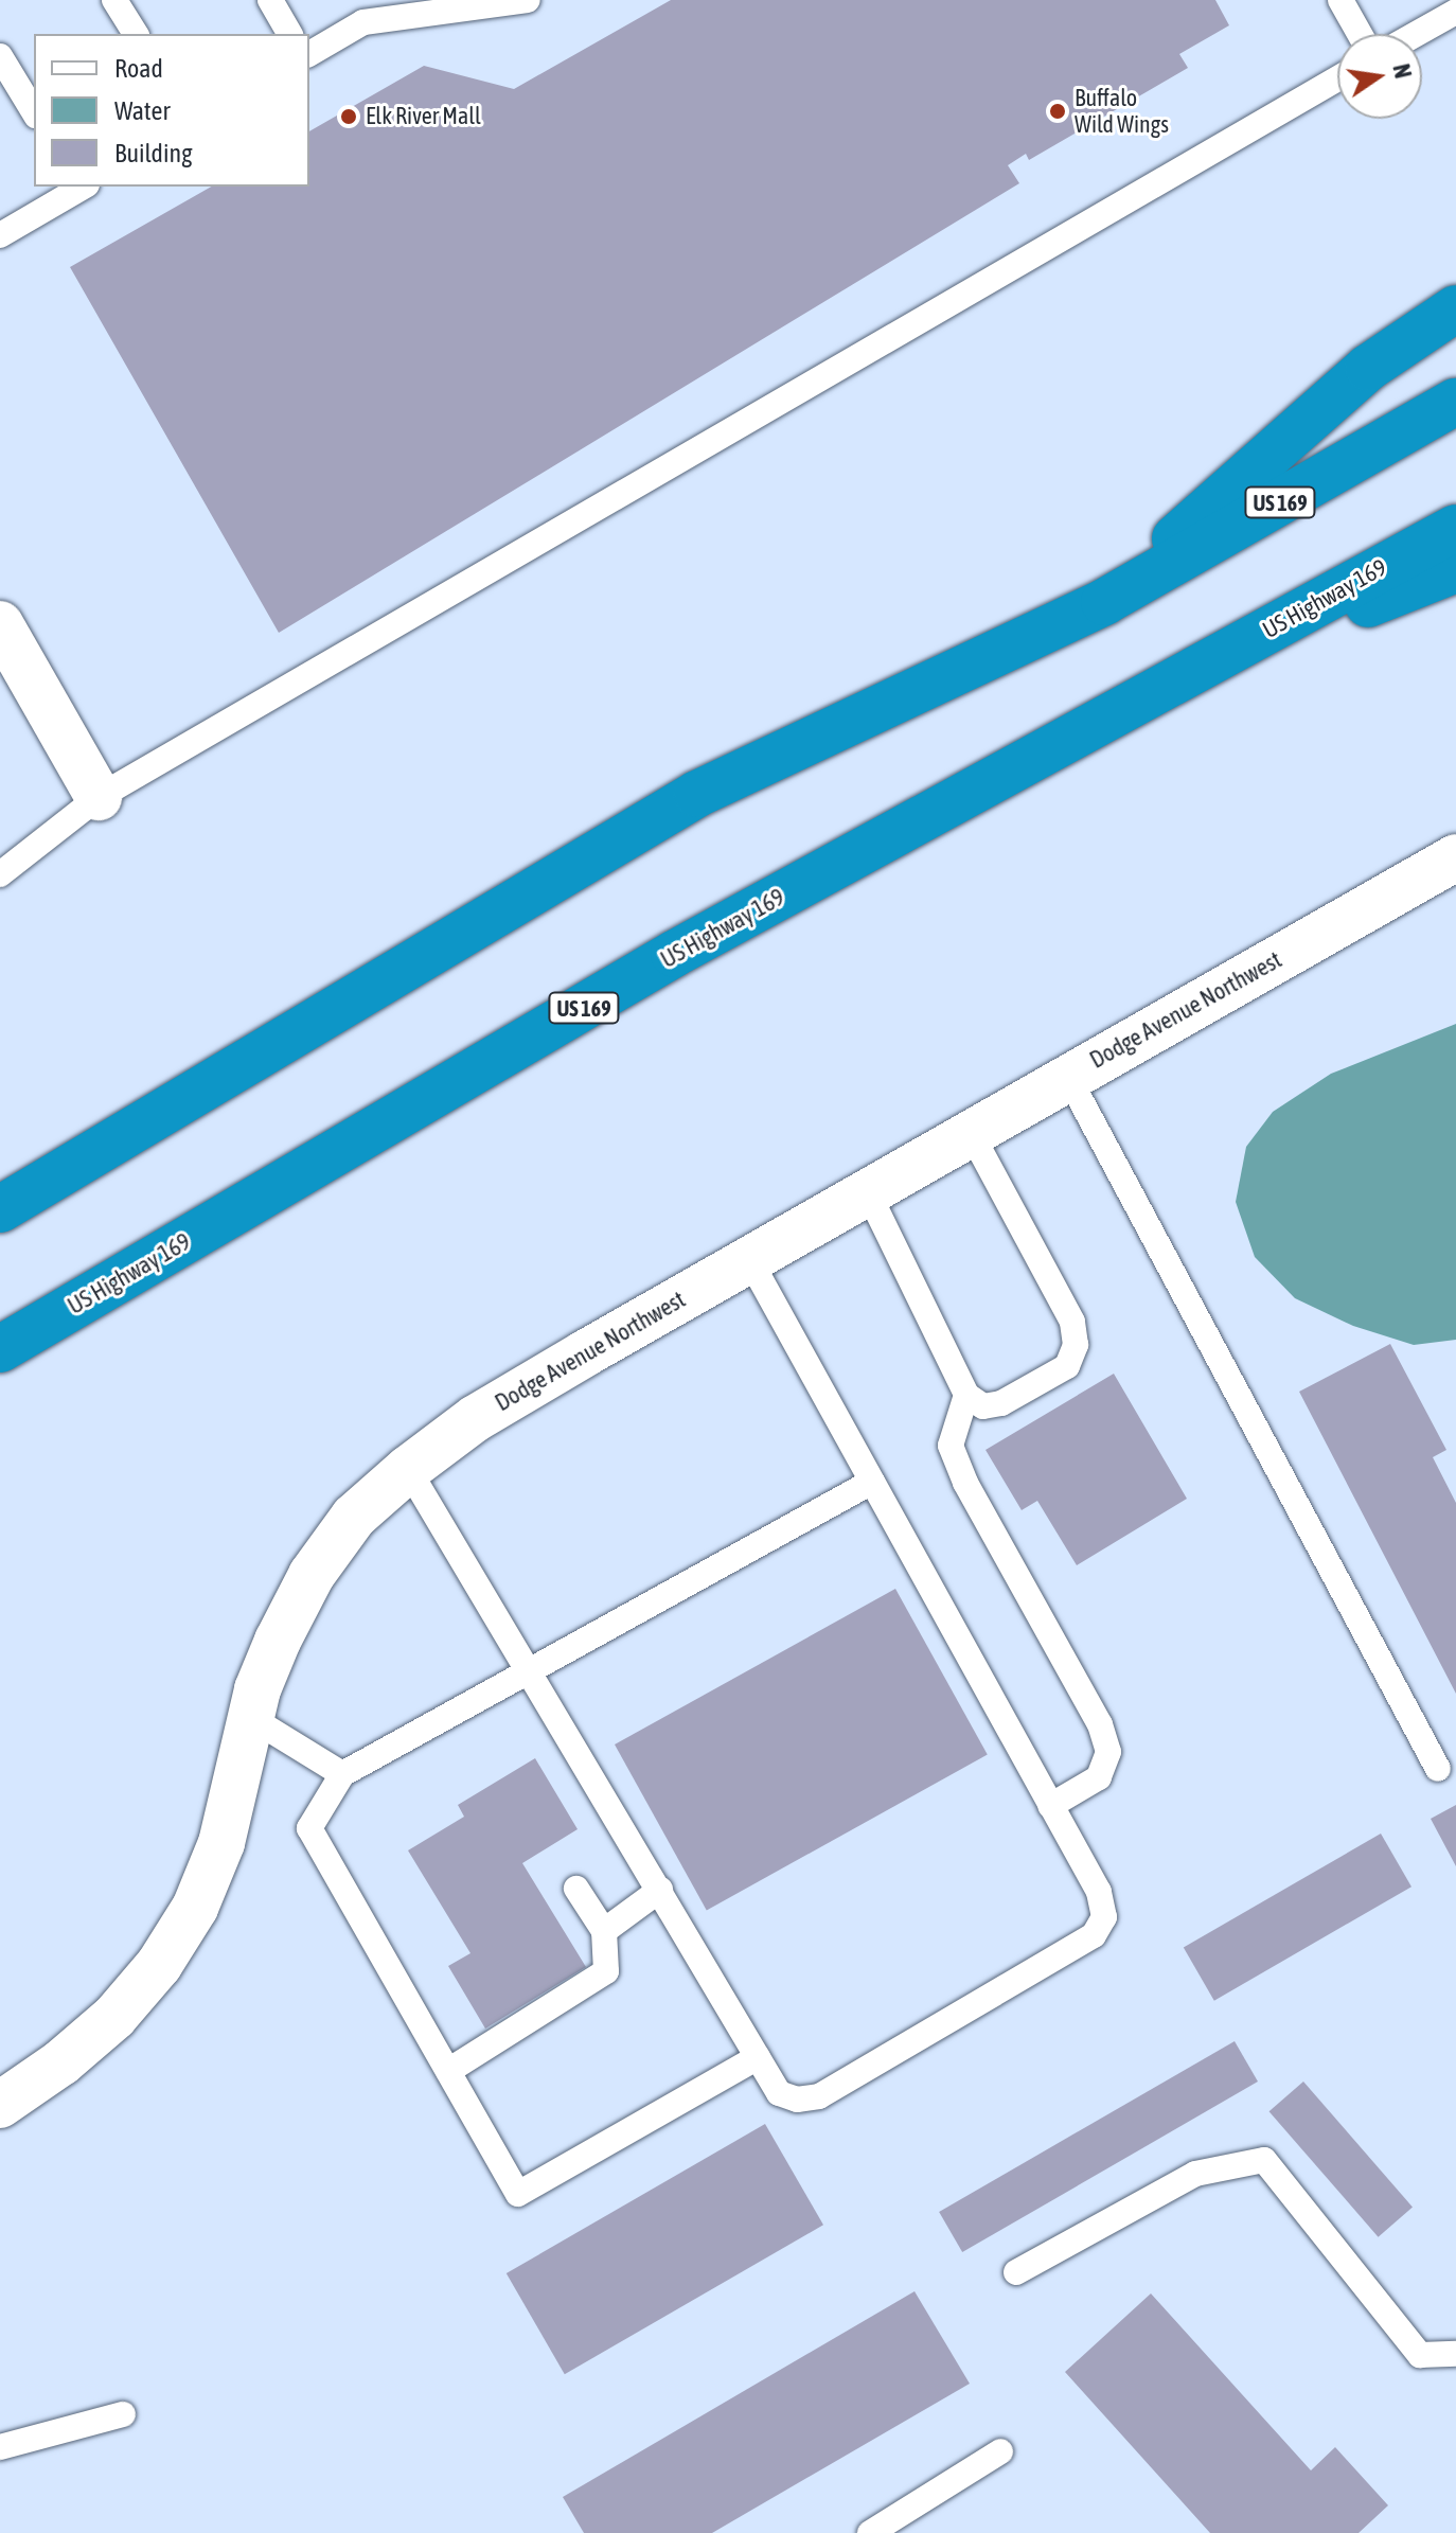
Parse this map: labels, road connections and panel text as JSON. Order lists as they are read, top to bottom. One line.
{"streets":{"highway":["US 169","US Highway 169"],"street":["Dodge Avenue Northwest"]},"places":["Buffalo Wild Wings","Elk River Mall"],"legend":["Road","Water","Building"],"north":"right"}
